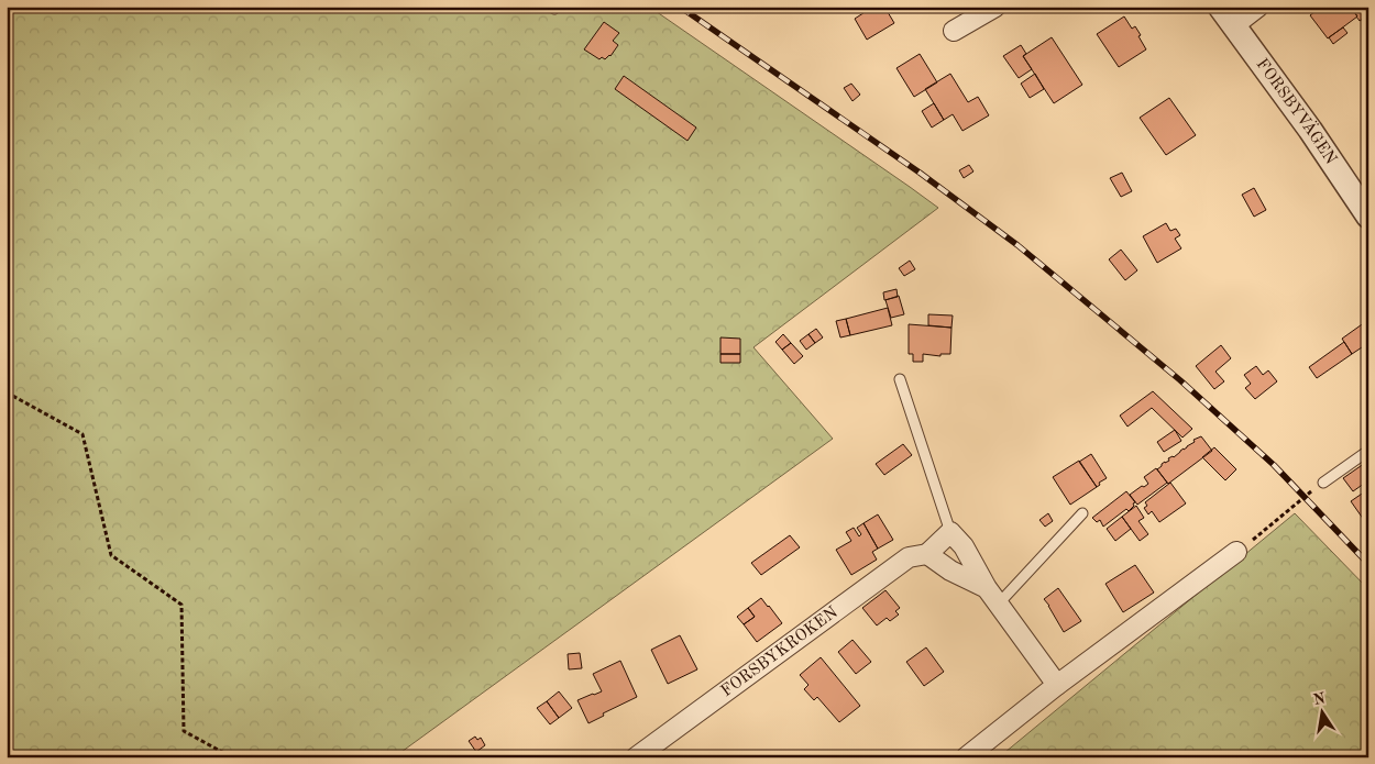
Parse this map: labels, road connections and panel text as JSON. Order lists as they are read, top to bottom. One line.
{"streets":{"street":["FORSBYVÄGEN","FORSBYKROKEN"]},"north":"top"}
